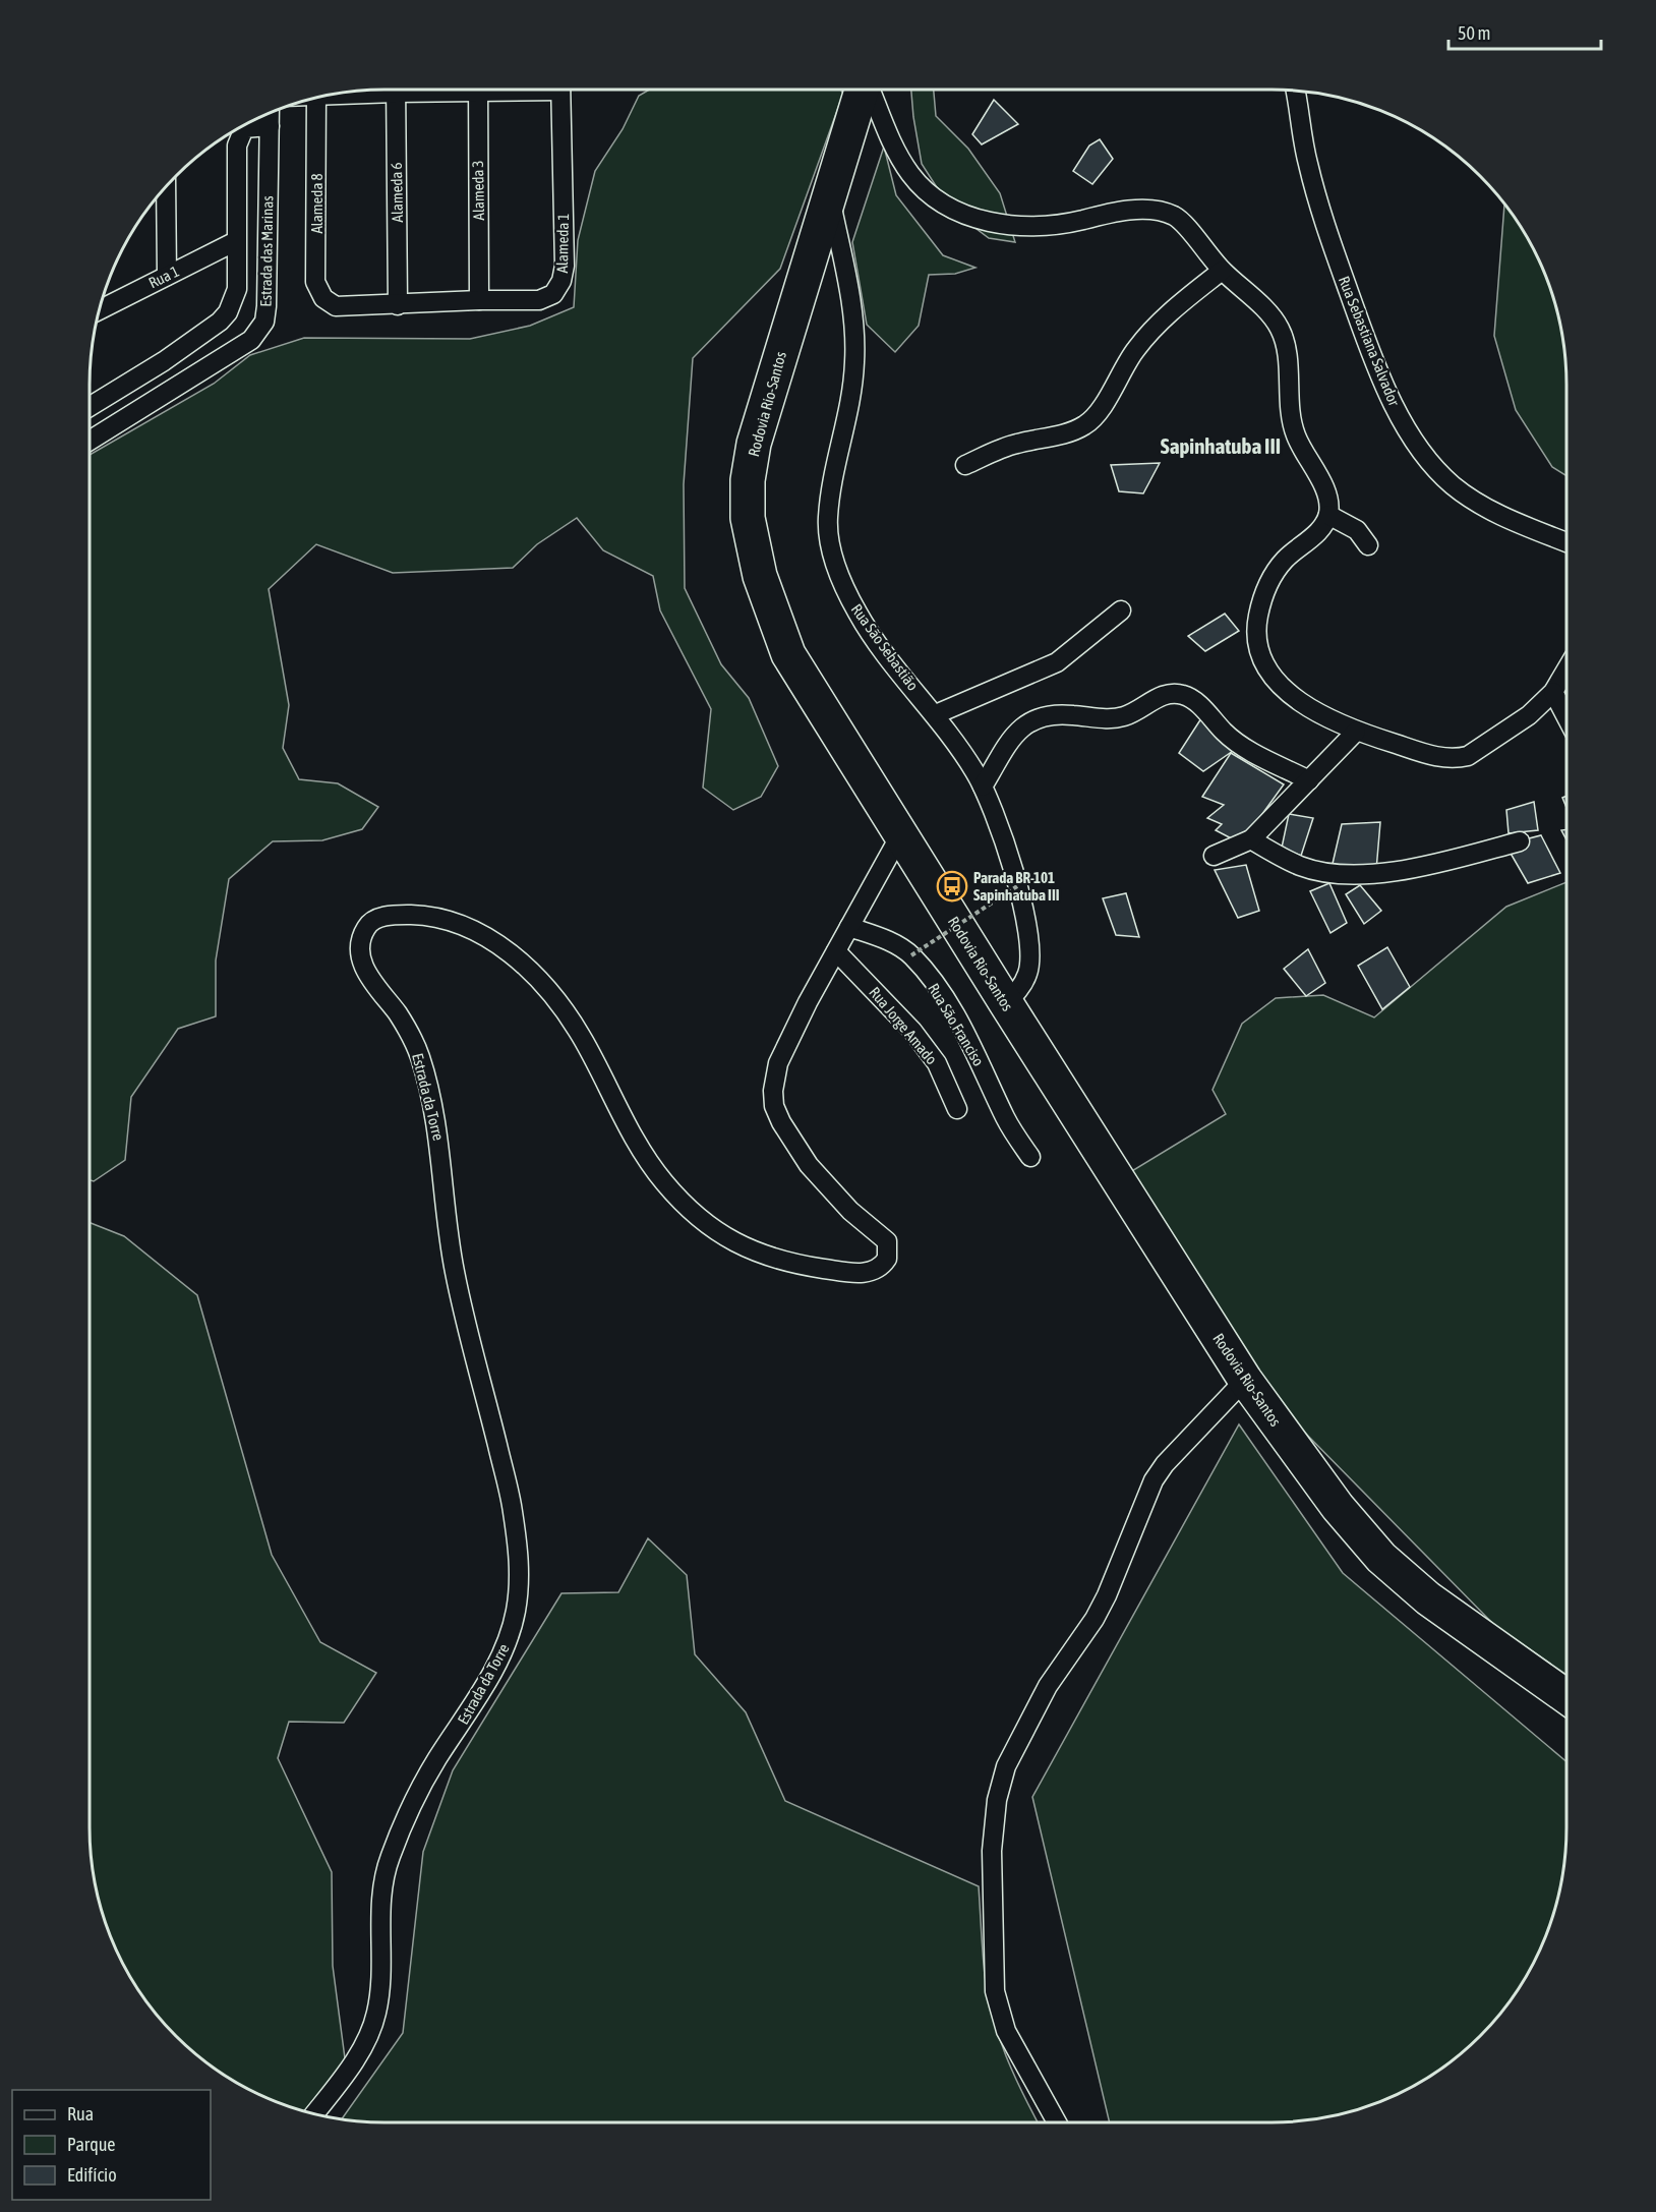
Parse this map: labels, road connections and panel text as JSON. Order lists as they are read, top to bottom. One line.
{"streets":{"highway":["Rodovia Rio-Santos"],"street":["Alameda 3","Alameda 6","Alameda 8","Alameda 1","Estrada das Marinas","Rua 1","Rua Sebastiana Salvador","Rua São Sebastião","Rua São Franciso","Rua Jorge Amado","Estrada da Torre"]},"crossings":[["Alameda 3","Alameda 1"],["Alameda 6","Alameda 1"],["Alameda 8","Alameda 1"],["Rodovia Rio-Santos","Rua São Sebastião"],["Rodovia Rio-Santos","Estrada da Torre"],["Rua São Franciso","Estrada da Torre"],["Rua Jorge Amado","Estrada da Torre"]],"districts":["Sapinhatuba III"],"places":{"bus stop":["Parada BR-101 Sapinhatuba III"]},"legend":["Rua","Parque","Edifício"],"scale_bar":"50 m"}
